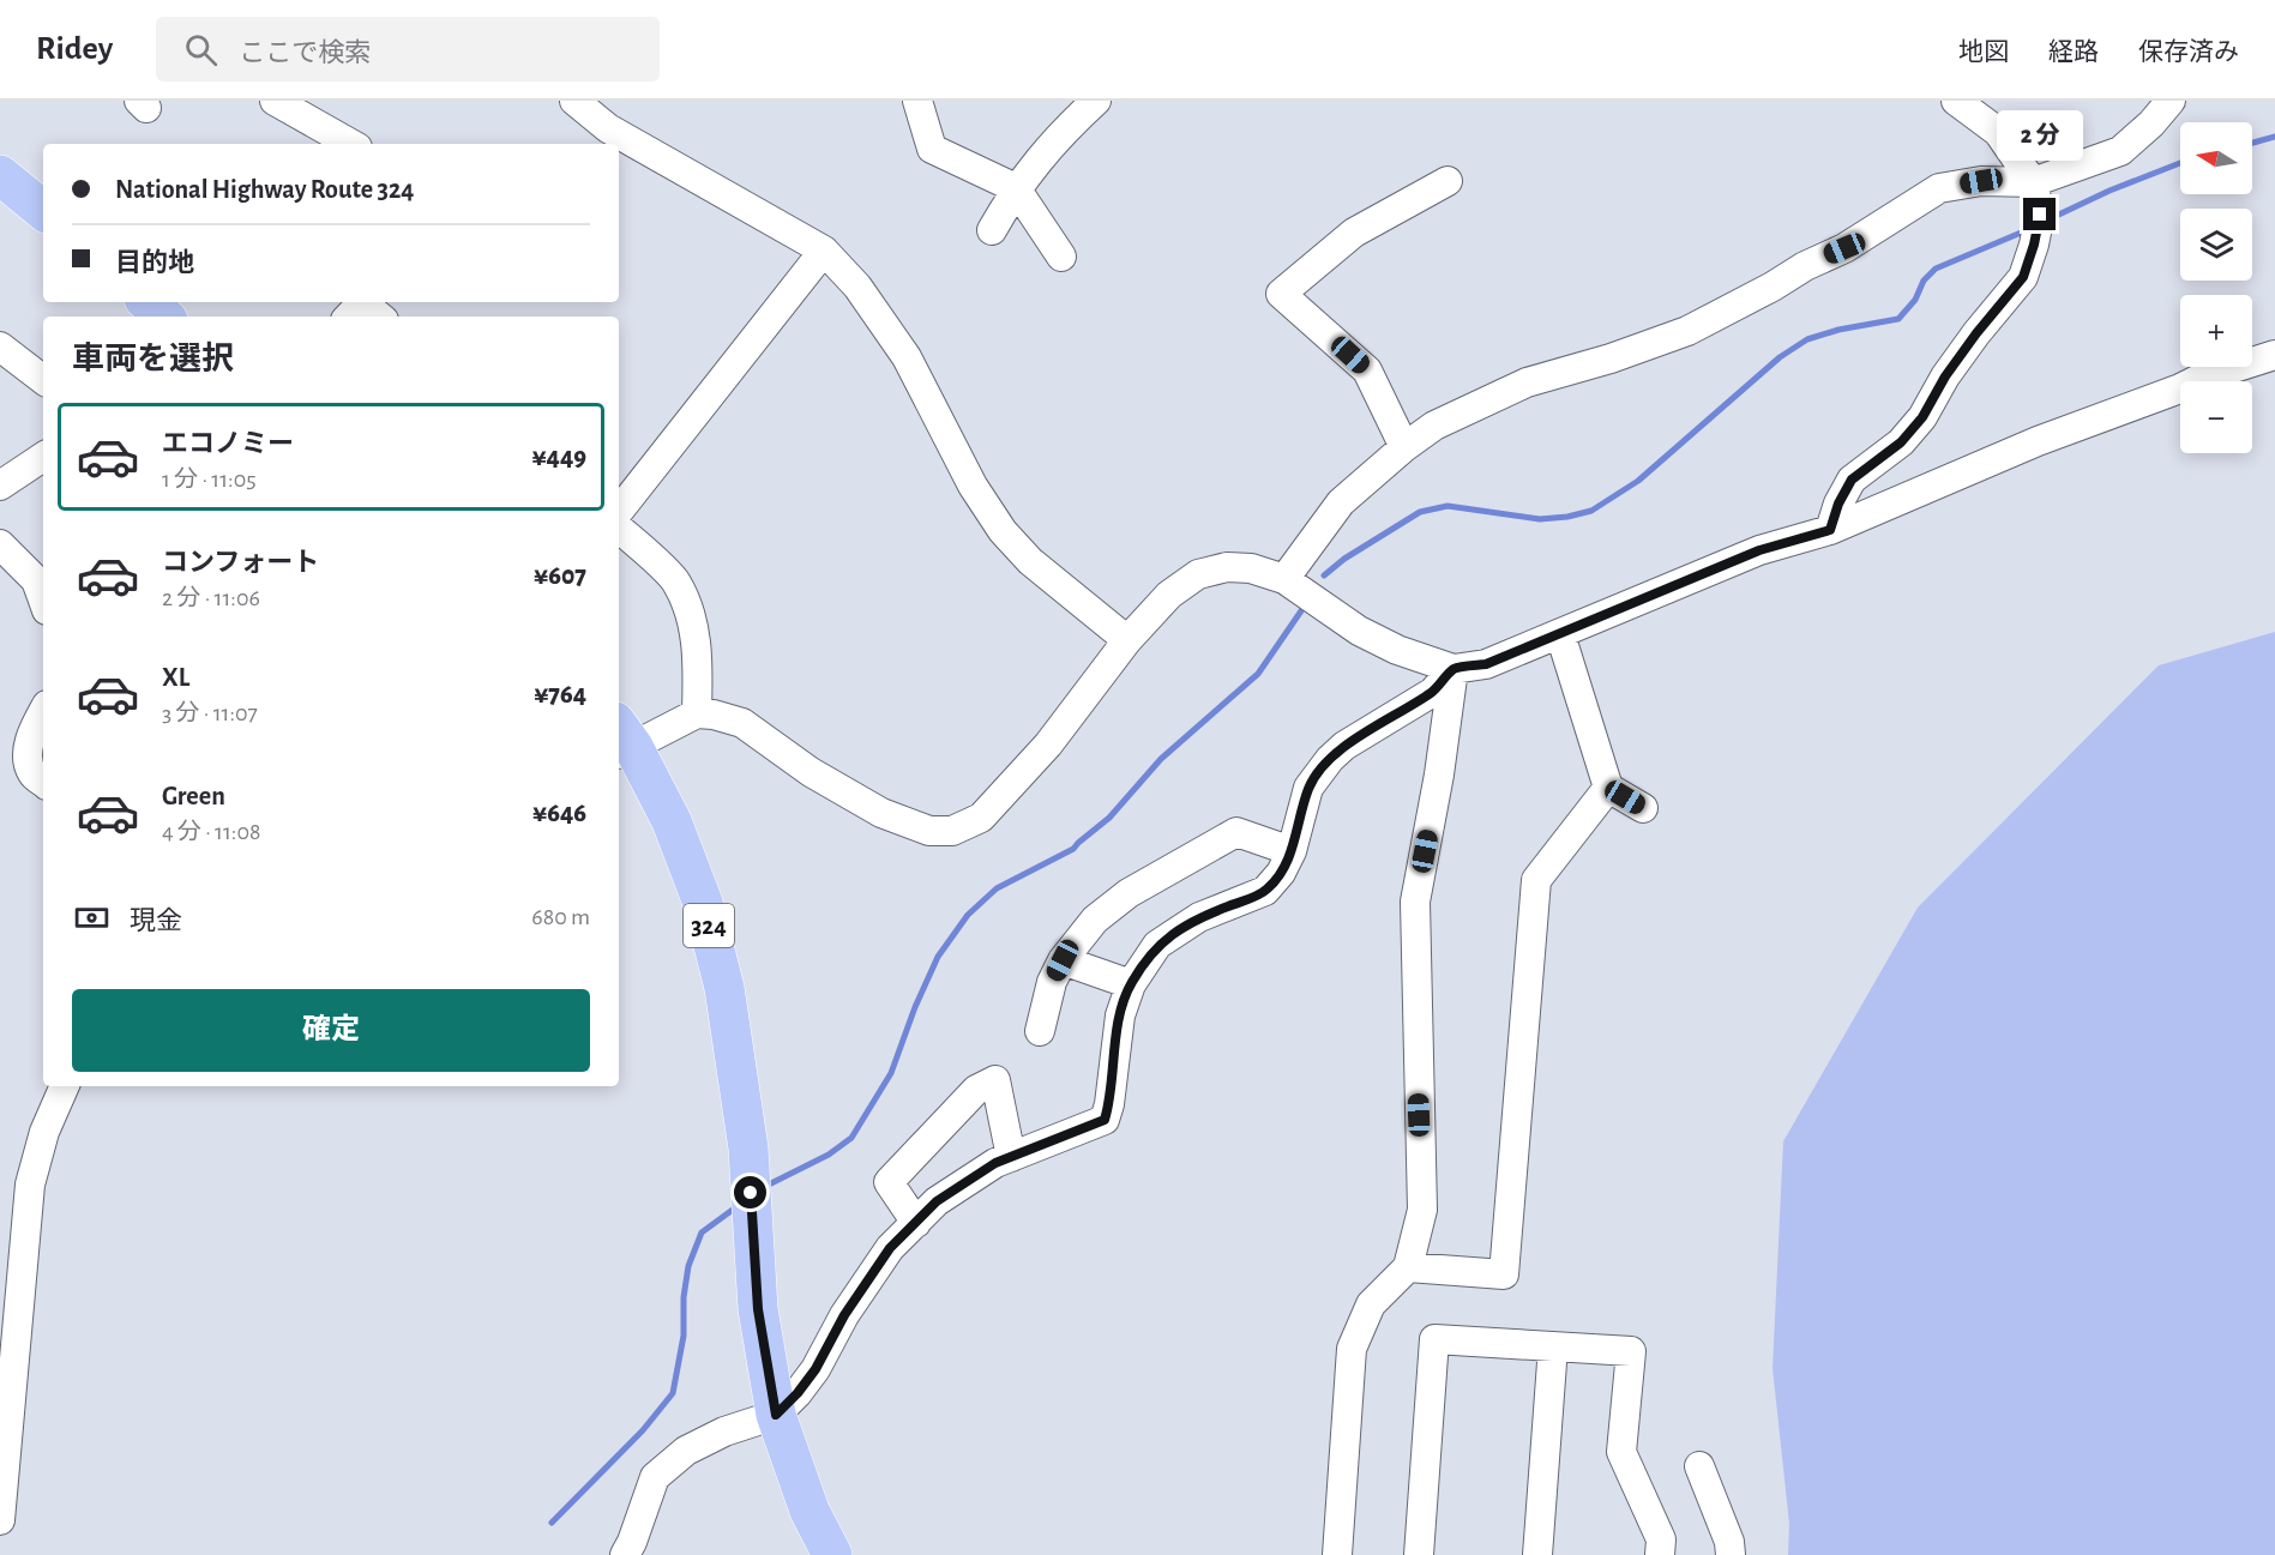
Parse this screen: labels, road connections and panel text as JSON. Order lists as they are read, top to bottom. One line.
{"streets":{"highway":["324"]},"north":"left","page":{"header":"Ridey","search":"ここで検索","nav":["地図","経路","保存済み"],"bubble":"2 分","map_buttons":["+","−"],"banner":["National Highway Route 324","目的地"],"heading":"車両を選択","list":[{"name":"エコノミー","note":"1 分 · 11:05","value":"¥449"},{"name":"コンフォート","note":"2 分 · 11:06","value":"¥607"},{"name":"XL","note":"3 分 · 11:07","value":"¥764"},{"name":"Green","note":"4 分 · 11:08","value":"¥646"}],"pay":["現金","680 m"],"buttons":"確定"}}
